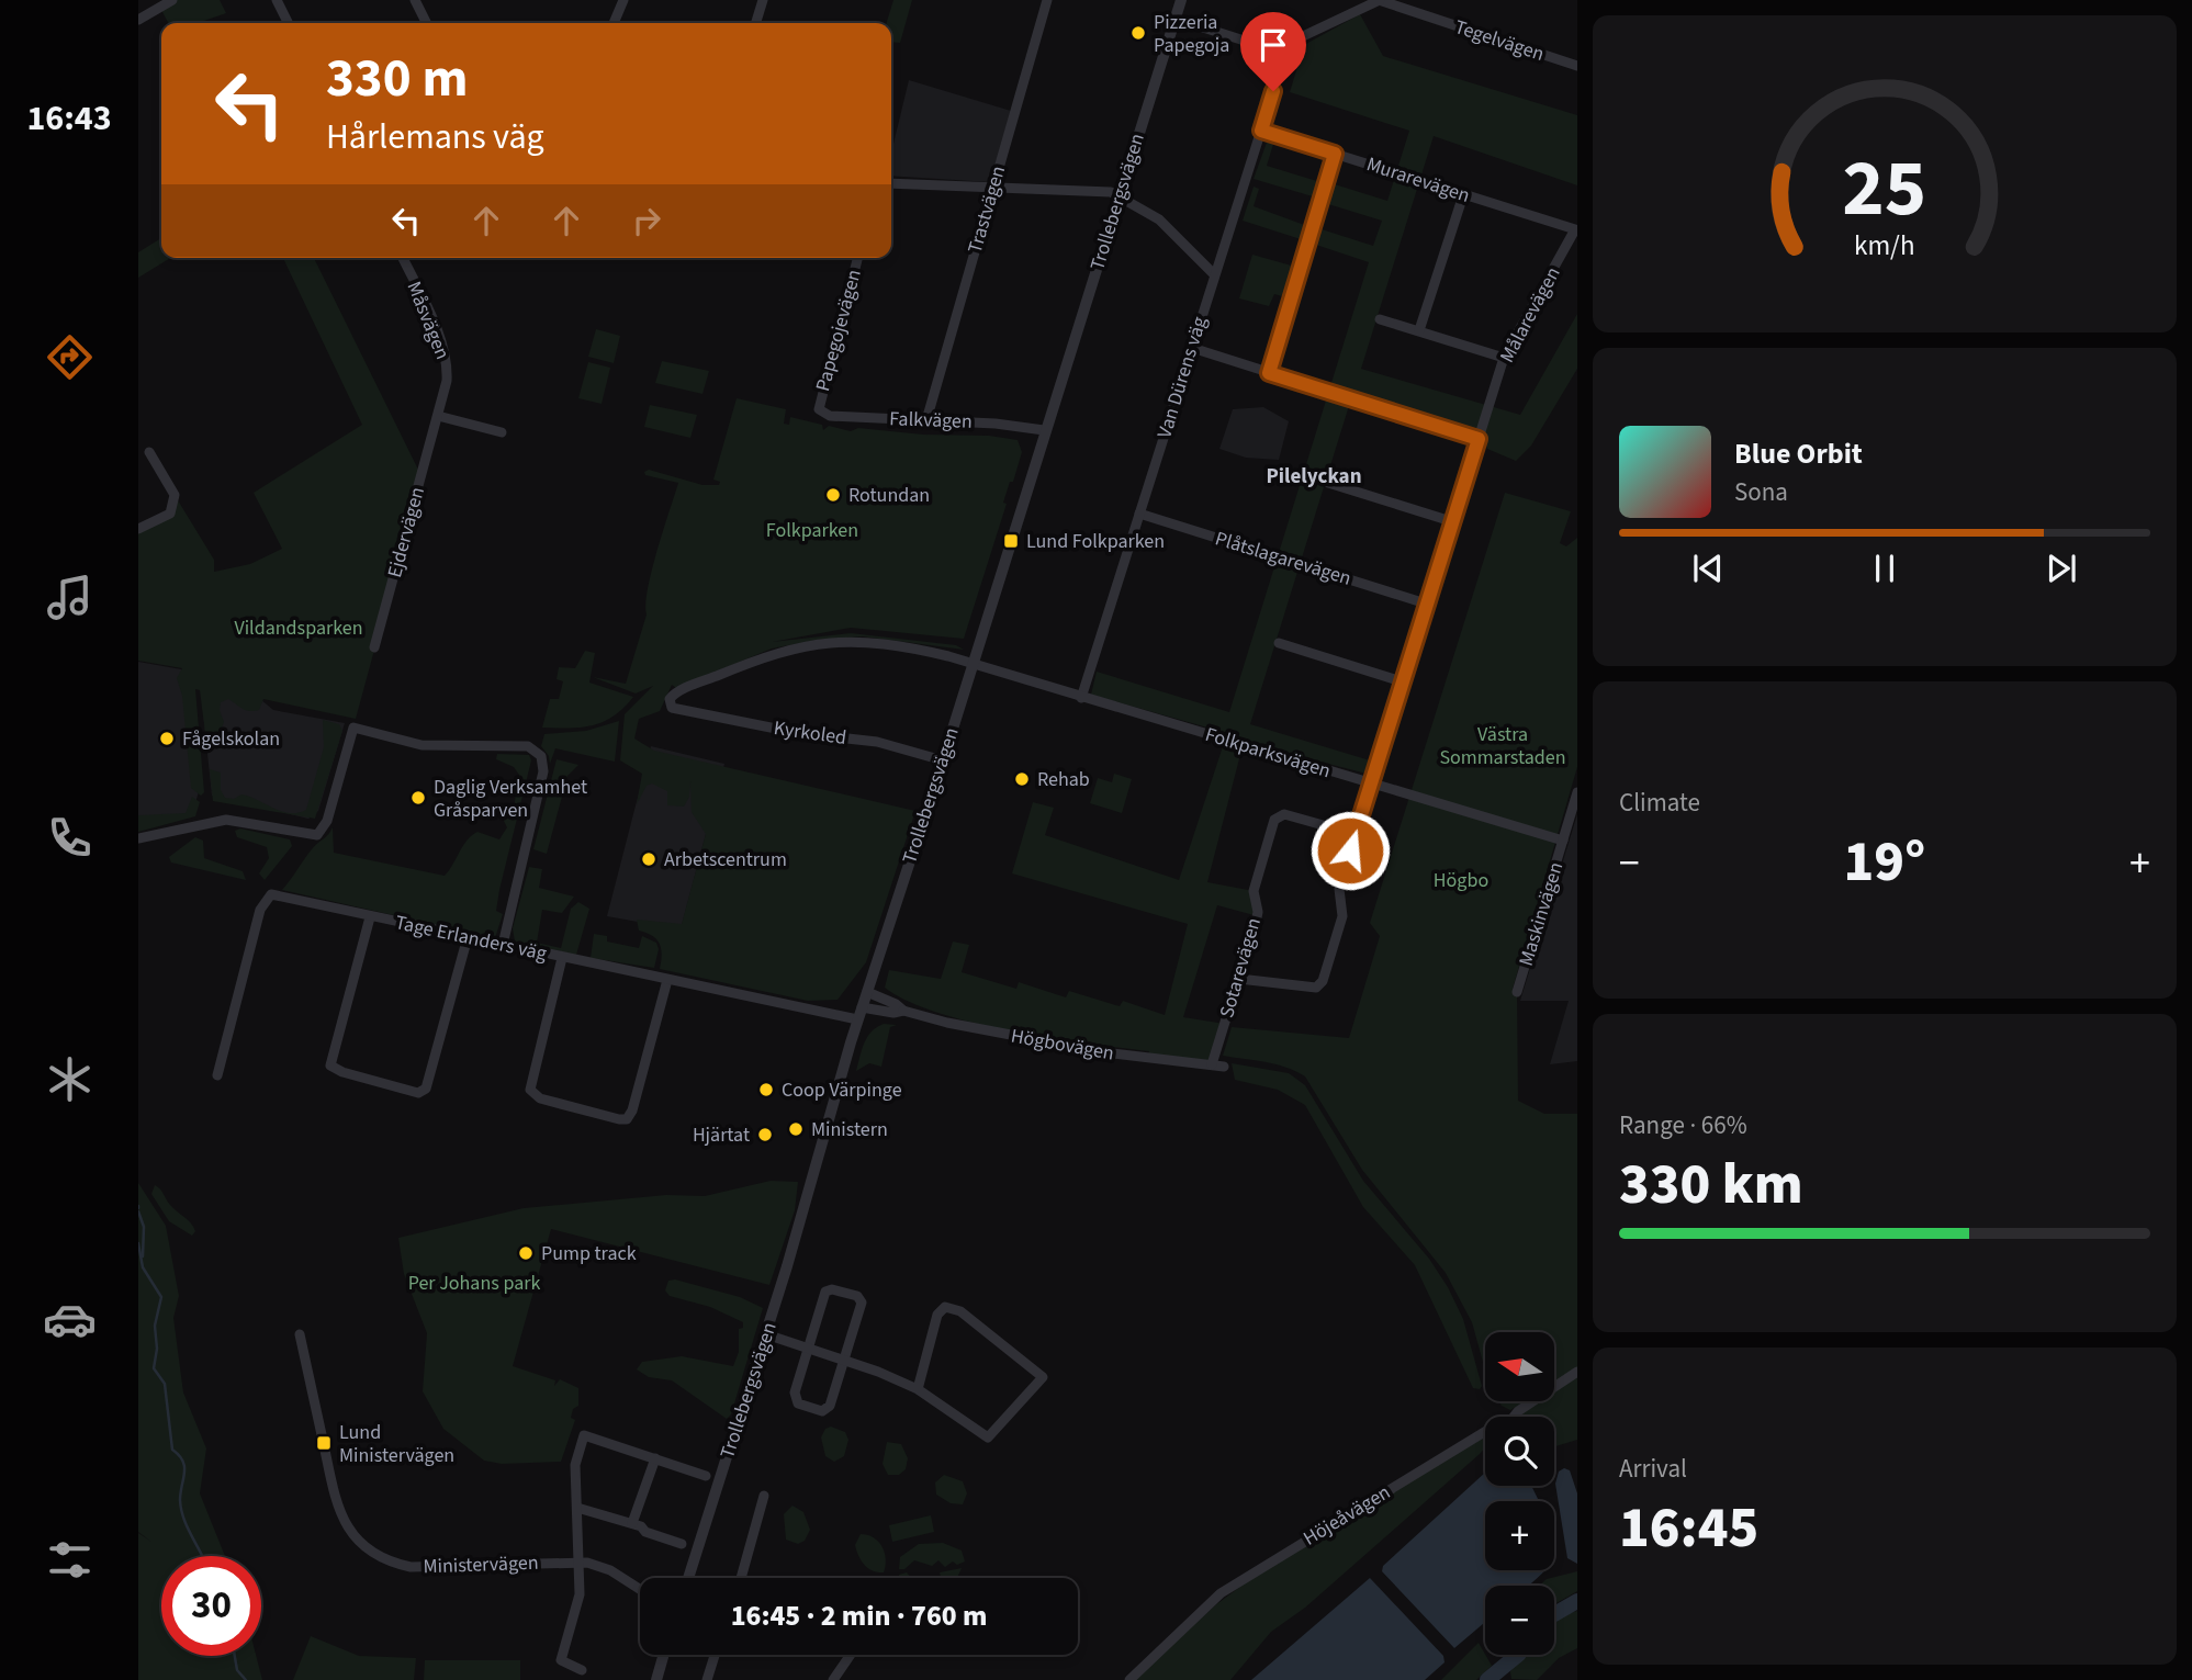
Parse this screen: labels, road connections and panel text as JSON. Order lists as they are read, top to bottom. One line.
{"streets":{"street":["Tegelvägen","Murarevägen","Trollebergsvägen","Trastvägen","Målarevägen","Måsvägen","Papegojevägen","Van Dürens väg","Falkvägen","Ejdervägen","Plåtslagarevägen","Kyrkoled","Folkparksvägen","Maskinvägen","Tage Erlanders väg","Sotarevägen","Högbovägen","Höjeåvägen","Ministervägen"]},"crossings":[["Murarevägen","Målarevägen"],["Murarevägen","Van Dürens väg"],["Trollebergsvägen","Falkvägen"],["Trollebergsvägen","Kyrkoled"],["Trollebergsvägen","Folkparksvägen"],["Trollebergsvägen","Tage Erlanders väg"],["Trollebergsvägen","Högbovägen"],["Trastvägen","Falkvägen"],["Målarevägen","Plåtslagarevägen"],["Målarevägen","Folkparksvägen"],["Målarevägen","Sotarevägen"],["Måsvägen","Ejdervägen"],["Papegojevägen","Falkvägen"],["Van Dürens väg","Plåtslagarevägen"],["Van Dürens väg","Folkparksvägen"],["Kyrkoled","Folkparksvägen"],["Folkparksvägen","Maskinvägen"],["Sotarevägen","Högbovägen"]],"districts":["Pilelyckan"],"parks":["Folkparken","Vildandsparken","Västra Sommarstaden","Högbo","Per Johans park"],"places":{"other":["Pizzeria Papegoja","Rotundan","Fågelskolan","Rehab","Daglig Verksamhet Gråsparven","Arbetscentrum","Coop Värpinge","Ministern","Hjärtat","Pump track"],"transit":["Lund Folkparken","Lund Ministervägen"]},"north":"left","page":{"tabs":"16:43","turn":["330 m","Hårlemans väg"],"song":["Blue Orbit","Sona"],"tile":["Climate",["Range · 66%","330 km"],["Arrival","16:45"]],"heat":["−","19°","+"],"map_buttons":["+","−"],"limit":"30","trip":"16:45 · 2 min · 760 m","gauge":["25","km/h"]}}
